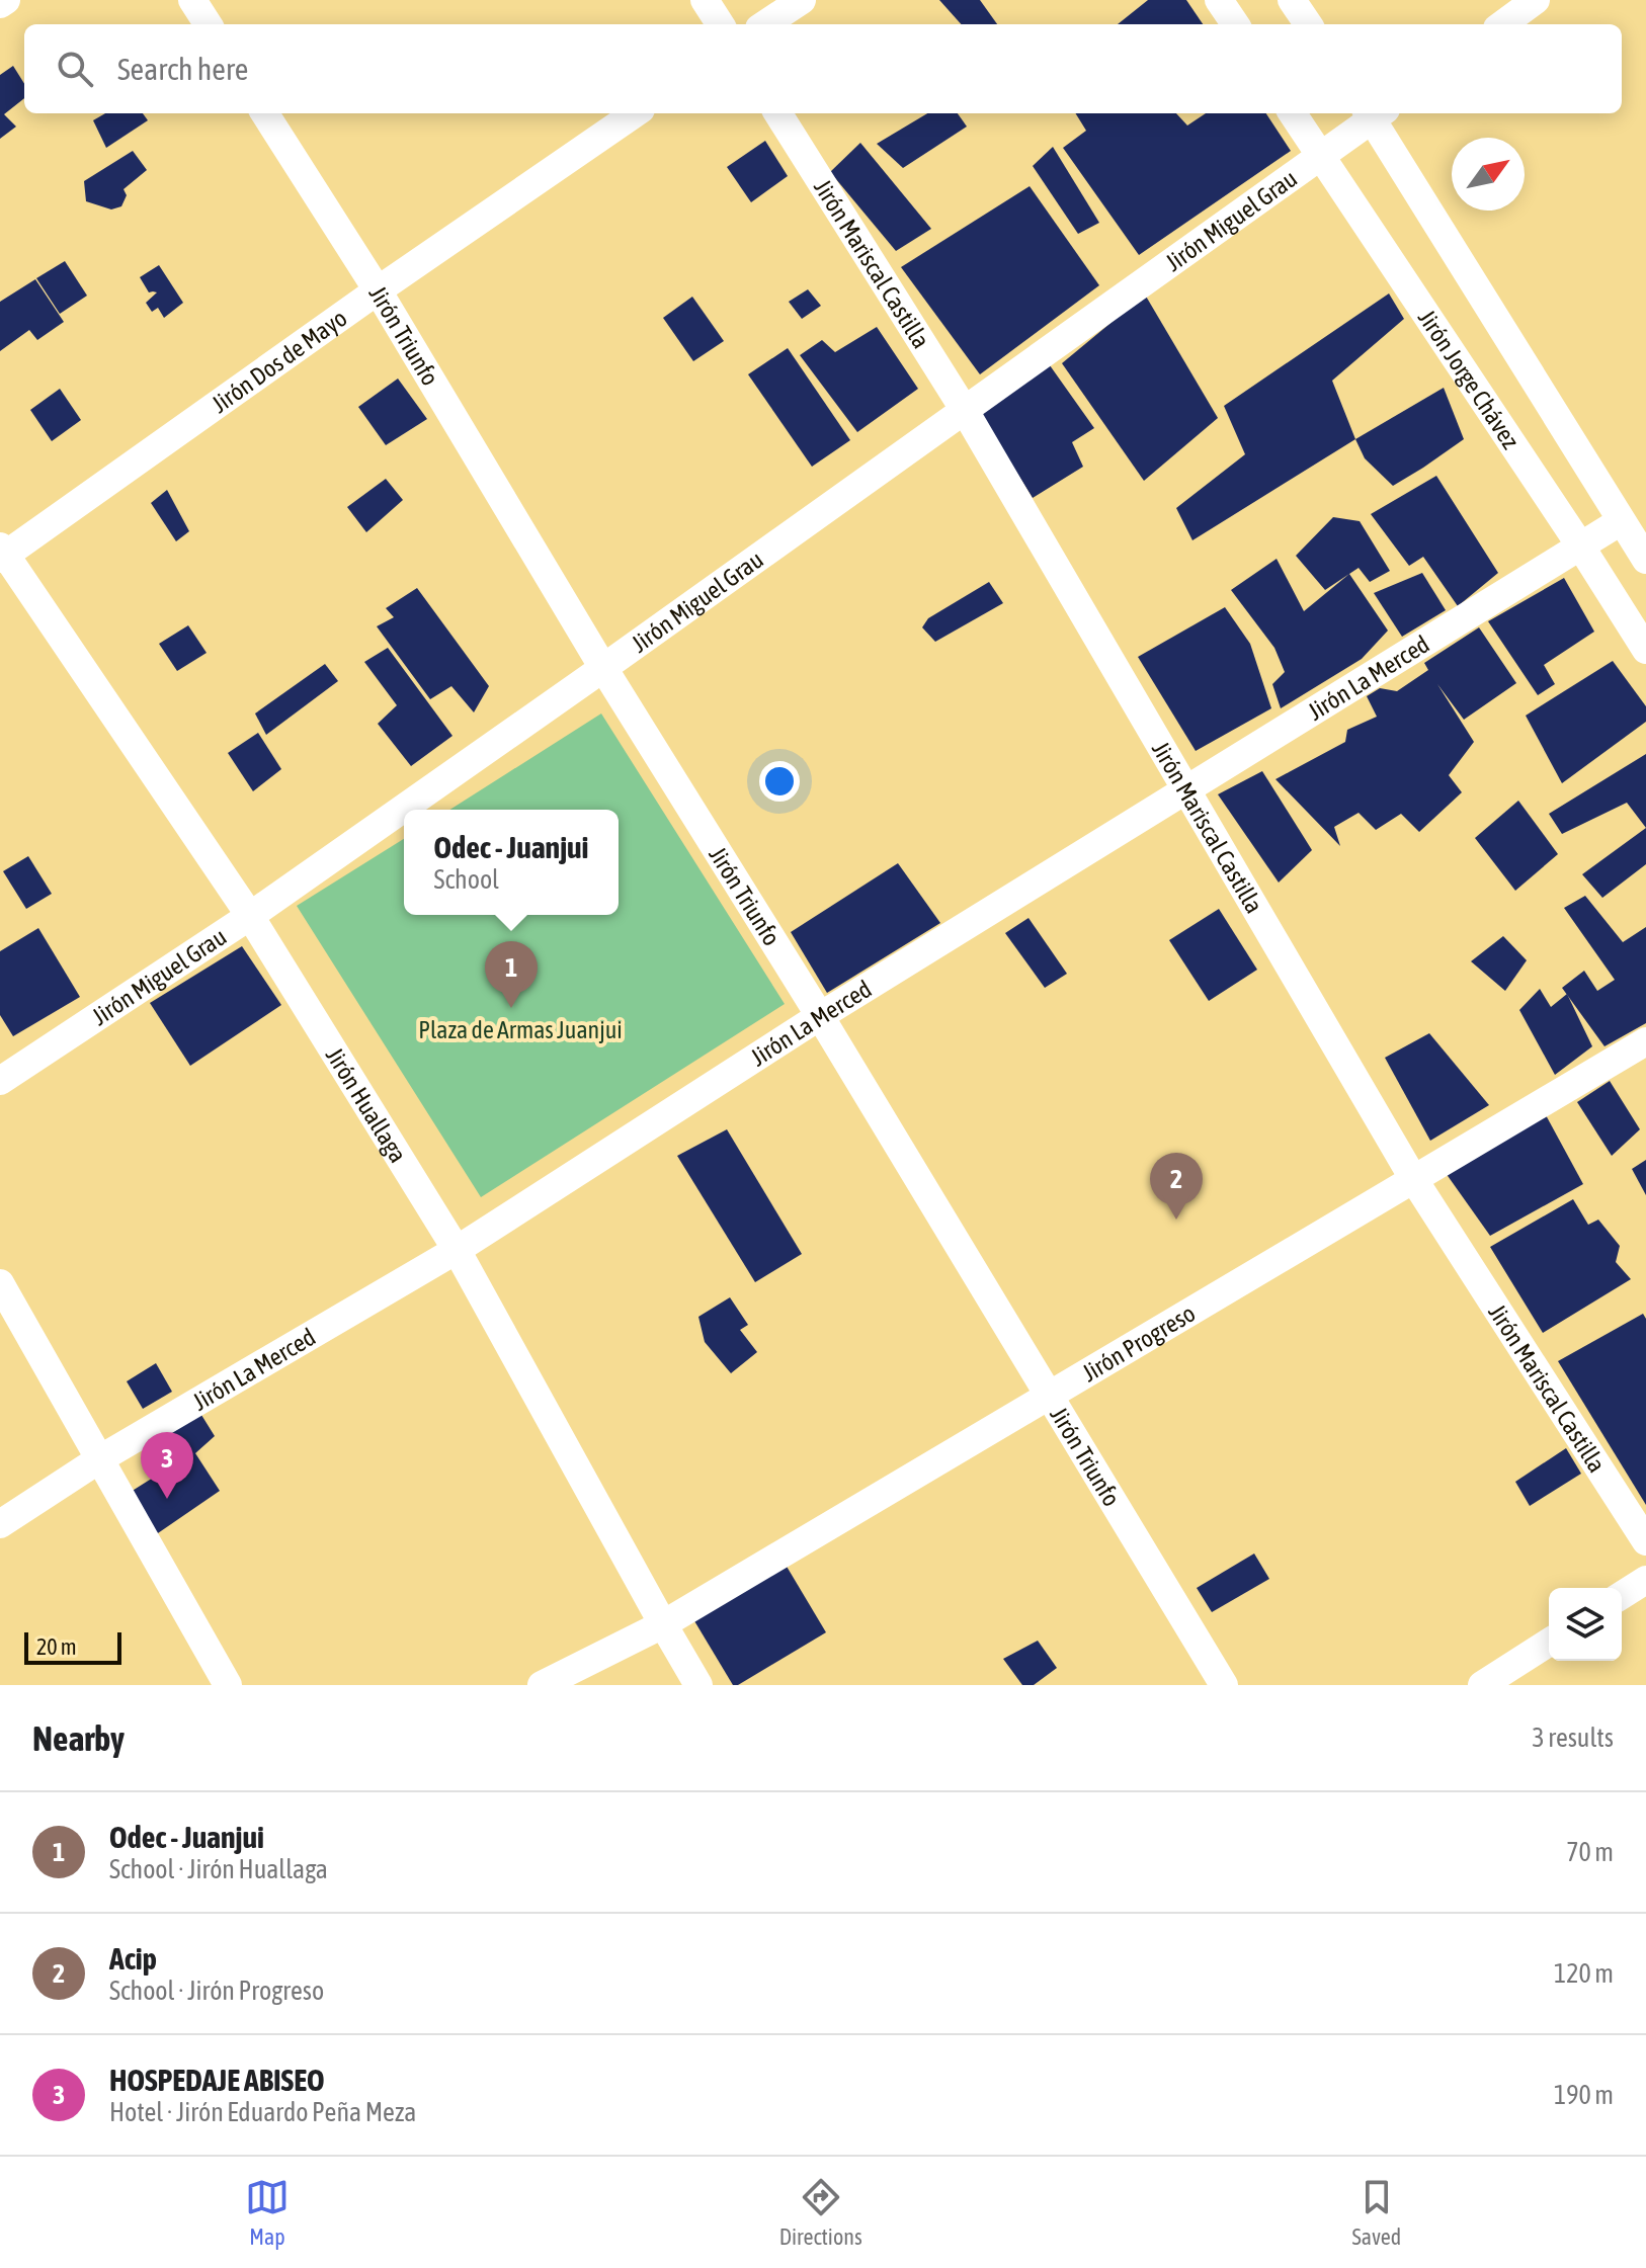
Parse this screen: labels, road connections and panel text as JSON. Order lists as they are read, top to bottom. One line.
{"streets":{"street":["Jirón Miguel Grau","Jirón Mariscal Castilla","Jirón Triunfo","Jirón Dos de Mayo","Jirón Jorge Chávez","Jirón La Merced","Jirón Huallaga","Jirón Progreso"]},"crossings":[["Jirón Miguel Grau","Jirón Mariscal Castilla"],["Jirón Miguel Grau","Jirón Triunfo"],["Jirón Miguel Grau","Jirón Jorge Chávez"],["Jirón Miguel Grau","Jirón Huallaga"],["Jirón Mariscal Castilla","Jirón La Merced"],["Jirón Mariscal Castilla","Jirón Progreso"],["Jirón Triunfo","Jirón Dos de Mayo"],["Jirón Triunfo","Jirón La Merced"],["Jirón Triunfo","Jirón Progreso"],["Jirón Dos de Mayo","Jirón Huallaga"],["Jirón Jorge Chávez","Jirón La Merced"],["Jirón La Merced","Jirón Huallaga"],["Jirón Huallaga","Jirón Progreso"]],"parks":["Plaza de Armas Juanjui"],"scale_bar":"20 m","north":"top right","page":{"search":"Search here","popup":["Odec - Juanjui","School"],"pins":["1","2","3"],"scale":"20 m","heading":["Nearby","3 results"],"list":[{"mark":"1","name":"Odec - Juanjui","note":"School · Jirón Huallaga","value":"70 m"},{"mark":"2","name":"Acip","note":"School · Jirón Progreso","value":"120 m"},{"mark":"3","name":"HOSPEDAJE ABISEO","note":"Hotel · Jirón Eduardo Peña Meza","value":"190 m"}],"nav":["Map","Directions","Saved"]}}
